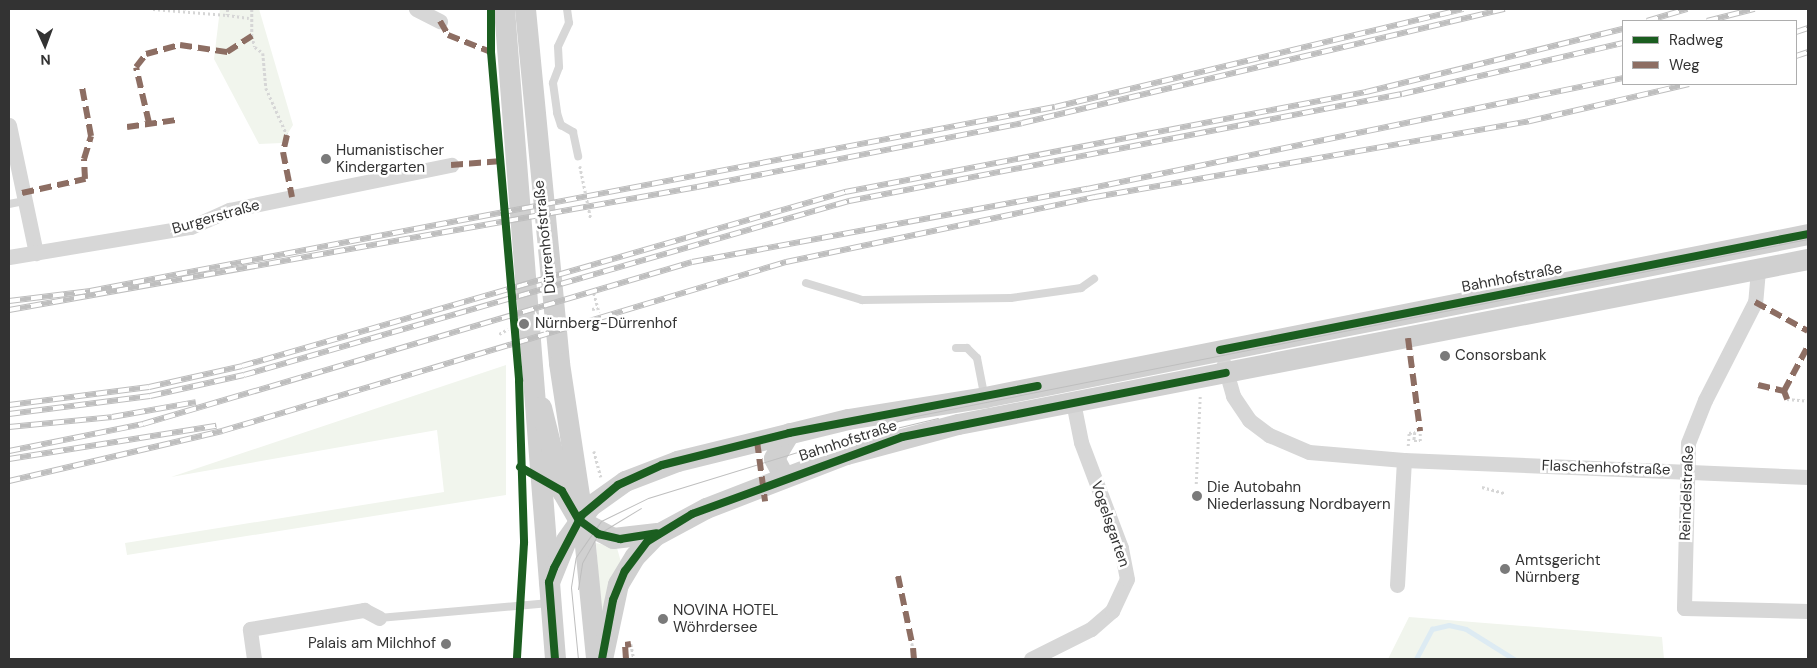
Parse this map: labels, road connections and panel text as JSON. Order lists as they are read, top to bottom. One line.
{"streets":{"main road":["Dürrenhofstraße","Bahnhofstraße"],"street":["Burgerstraße","Flaschenhofstraße","Reindelstraße","Vogelsgarten"]},"crossings":[["Dürrenhofstraße","Bahnhofstraße"],["Bahnhofstraße","Flaschenhofstraße"],["Bahnhofstraße","Reindelstraße"],["Bahnhofstraße","Vogelsgarten"],["Flaschenhofstraße","Reindelstraße"]],"places":["Humanistischer Kindergarten","Nürnberg-Dürrenhof","Consorsbank","Die Autobahn Niederlassung Nordbayern","Amtsgericht Nürnberg","NOVINA HOTEL Wöhrdersee","Palais am Milchhof"],"legend":["Radweg","Weg"],"north":"bottom"}
